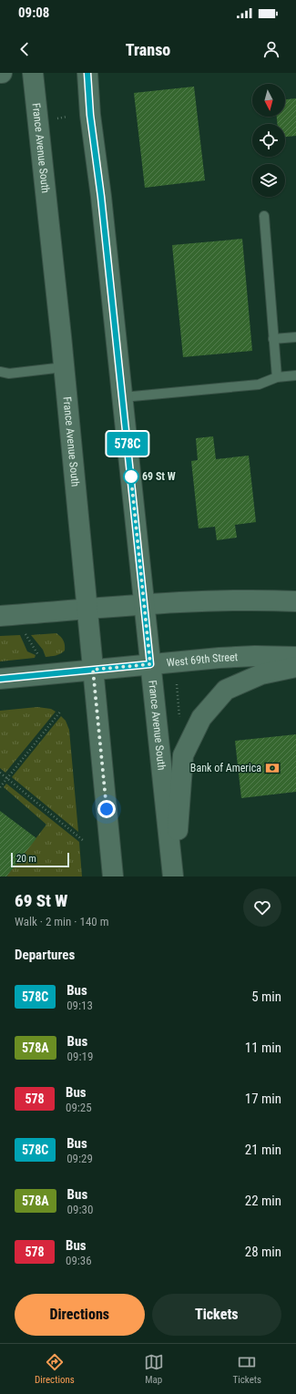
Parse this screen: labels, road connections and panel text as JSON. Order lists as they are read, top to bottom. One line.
{"streets":{"main road":["France Avenue South","West 69th Street"]},"crossings":[["France Avenue South","West 69th Street"]],"places":{"other":["69 St W"],"bank":["Bank of America"]},"lines":["bus line 578C"],"scale_bar":"20 m","north":"bottom","page":{"status":"09:08","header":"Transo","on_map":"578C","scale":"20 m","heading":[["69 St W","Walk · 2 min · 140 m"],"Departures"],"list":[{"mark":"578C","name":"Bus","note":"09:13","value":"5 min"},{"mark":"578A","name":"Bus","note":"09:19","value":"11 min"},{"mark":"578","name":"Bus","note":"09:25","value":"17 min"},{"mark":"578C","name":"Bus","note":"09:29","value":"21 min"},{"mark":"578A","name":"Bus","note":"09:30","value":"22 min"},{"mark":"578","name":"Bus","note":"09:36","value":"28 min"}],"buttons":["Directions","Tickets"],"tabs":["Directions","Map","Tickets"]}}
